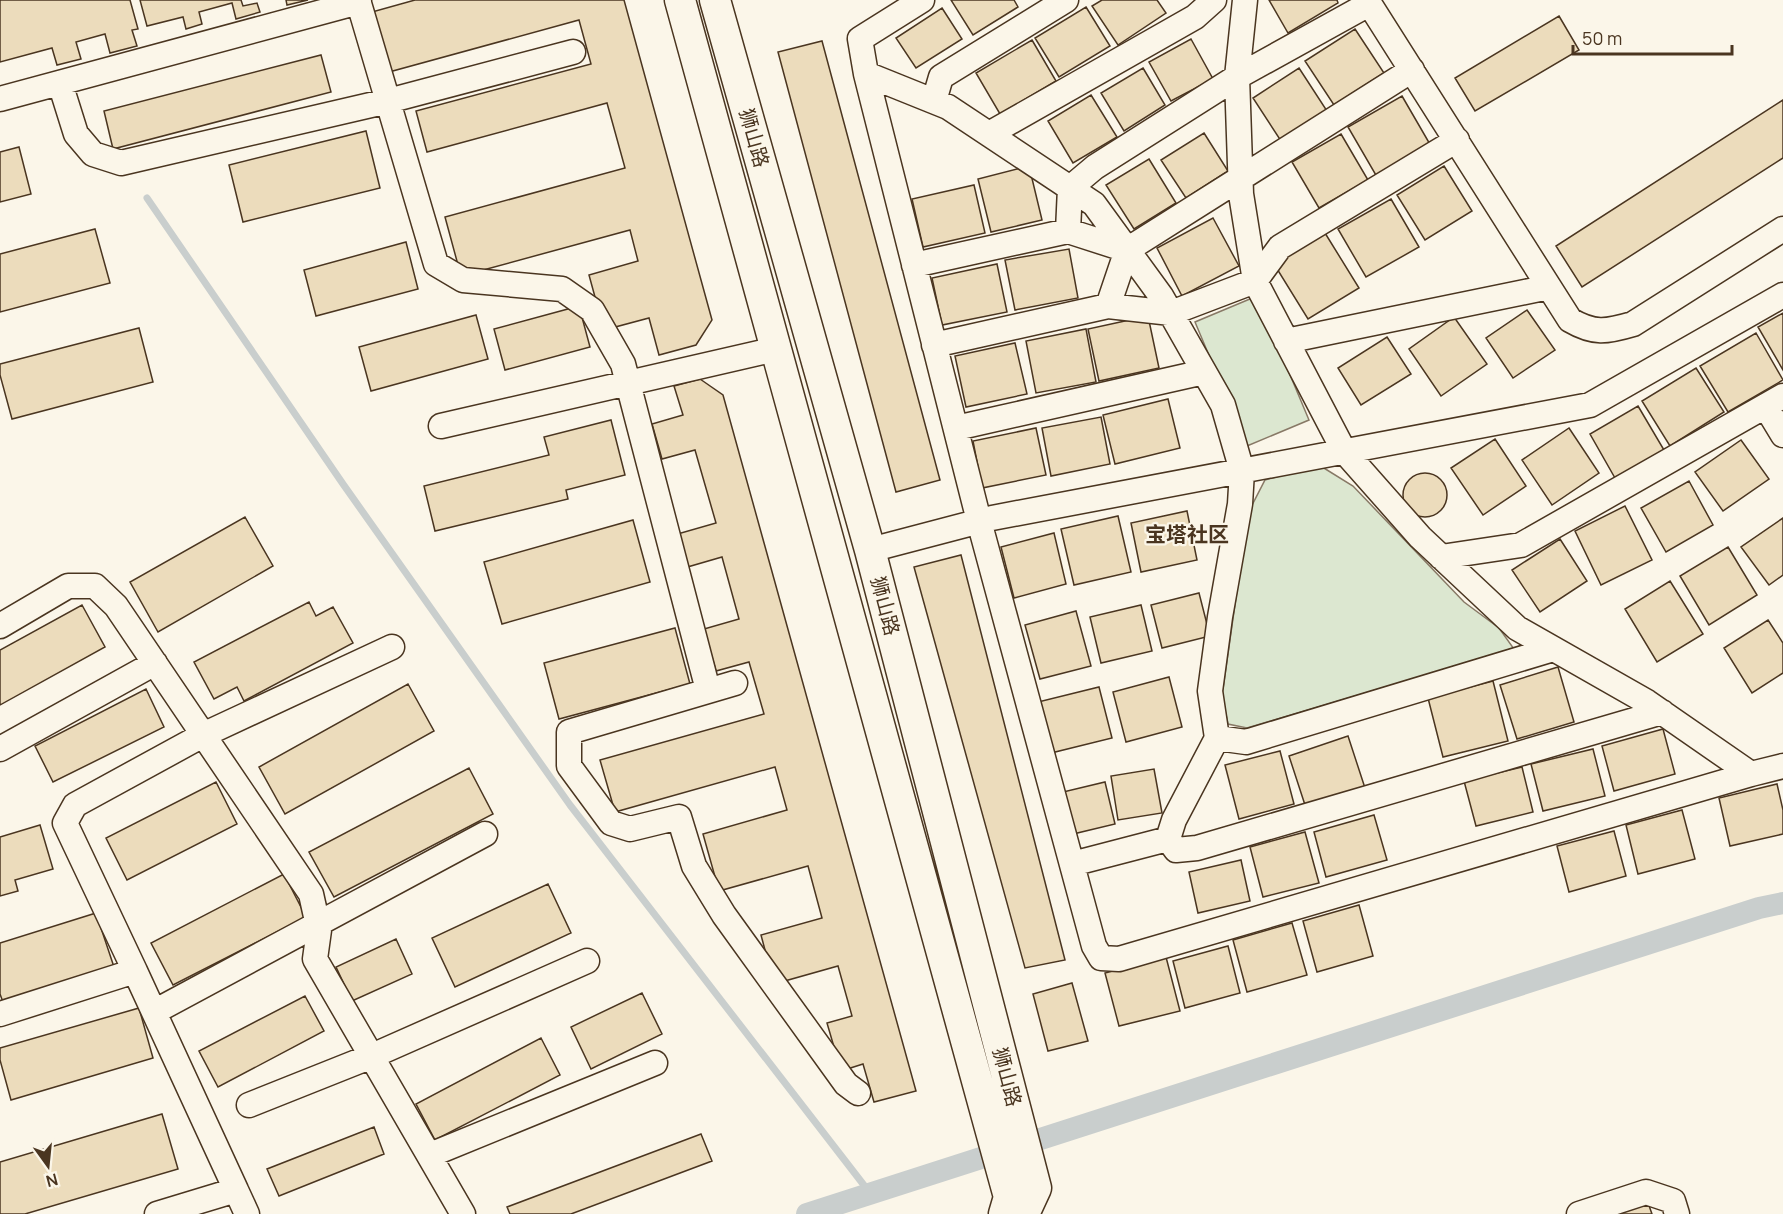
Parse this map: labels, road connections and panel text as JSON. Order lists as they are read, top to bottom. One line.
{"streets":{"main road":["狮山路"]},"districts":["宝塔社区"],"scale_bar":"50 m","north":"bottom"}
